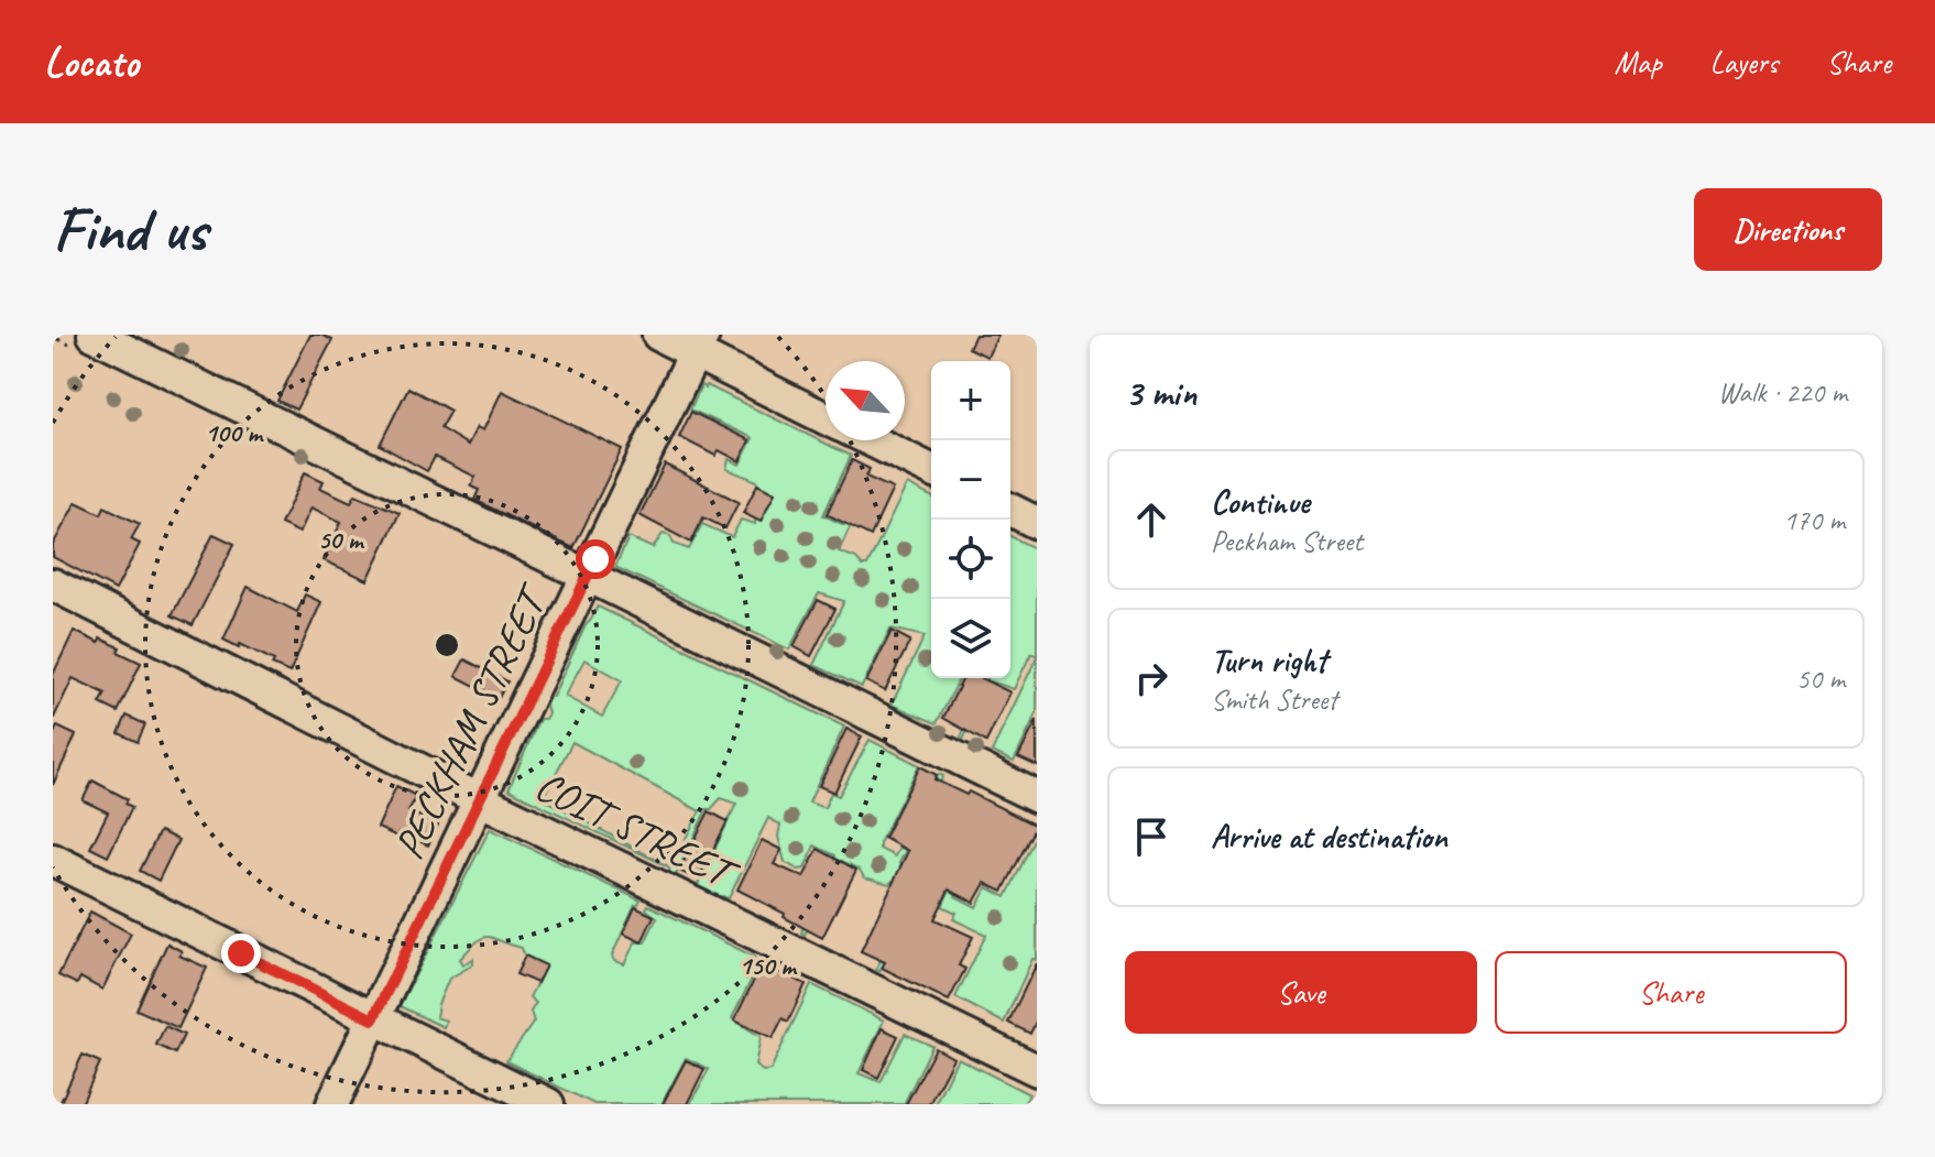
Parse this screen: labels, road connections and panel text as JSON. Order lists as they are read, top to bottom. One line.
{"streets":{"street":["PECKHAM STREET","COIT STREET"]},"crossings":[["PECKHAM STREET","COIT STREET"]],"north":"top left","page":{"header":"Locato","nav":["Map","Layers","Share"],"buttons":["Directions",["Save","Share"]],"title":"Find us","heading":["3 min","Walk · 220 m"],"map_buttons":["+","−"],"list":[["Continue","Peckham Street","170 m"],["Turn right","Smith Street","50 m"],"Arrive at destination"]},"rings":["100 m","50 m","150 m"]}
